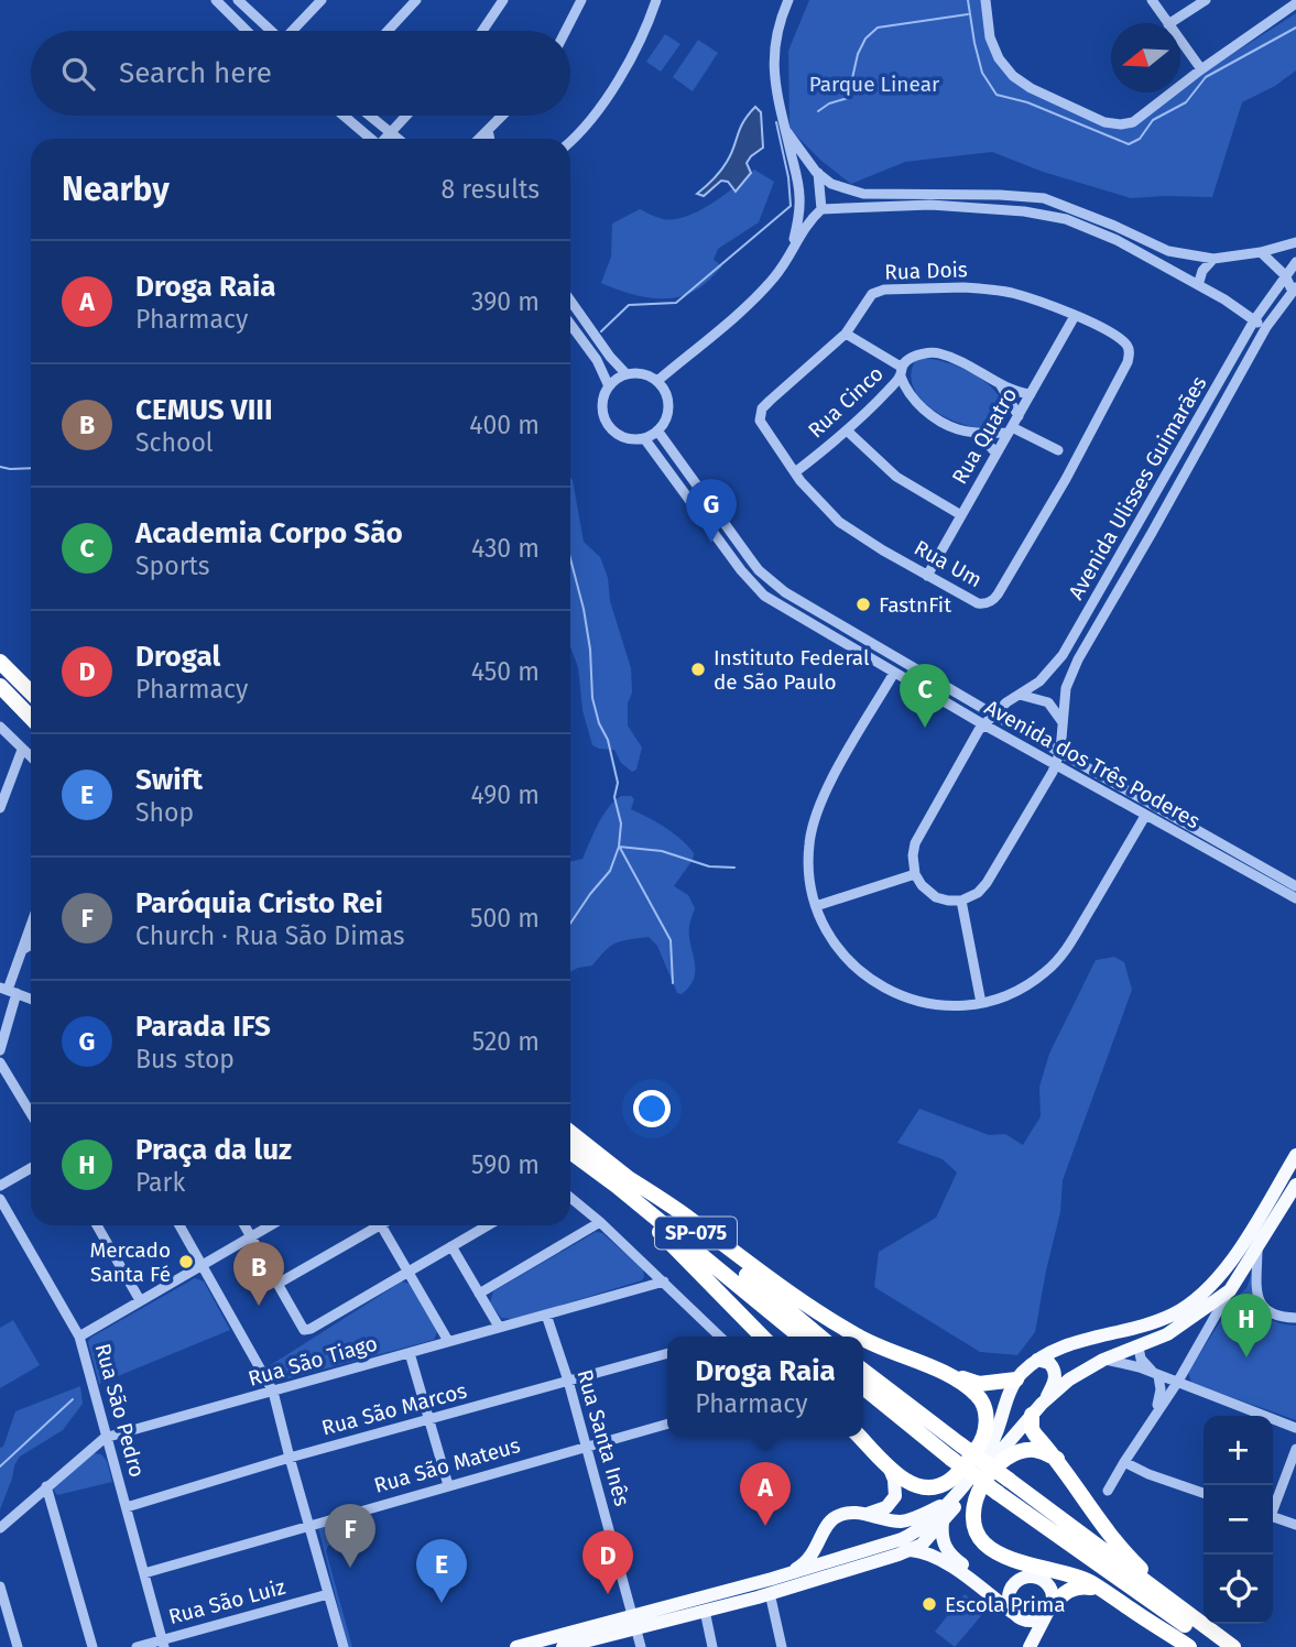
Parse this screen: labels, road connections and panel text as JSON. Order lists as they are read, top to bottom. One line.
{"streets":{"highway":["SP-075"],"street":["Rua Dois","Rua Cinco","Rua Quatro","Avenida Ulisses Guimarães","Rua Um","Avenida dos Três Poderes","Rua São Tiago","Rua São Marcos","Rua São Pedro","Rua Santa Inês","Rua São Mateus","Rua São Luiz"]},"crossings":[["Rua Dois","Rua Quatro"],["Rua Dois","Rua Um"],["Rua Cinco","Rua Quatro"],["Rua Cinco","Rua Um"],["Rua Quatro","Rua Um"],["Avenida Ulisses Guimarães","Avenida dos Três Poderes"],["Rua São Tiago","Rua São Pedro"],["Rua São Tiago","Rua Santa Inês"],["Rua São Marcos","Rua São Pedro"],["Rua São Marcos","Rua Santa Inês"],["Rua São Pedro","Rua São Mateus"],["Rua São Pedro","Rua São Luiz"],["Rua Santa Inês","Rua São Mateus"]],"parks":["Parque Linear"],"places":["FastnFit","Instituto Federal de São Paulo","Mercado Santa Fé","Escola Prima"],"north":"left","page":{"search":"Search here","heading":["Nearby","8 results"],"list":[{"mark":"A","name":"Droga Raia","note":"Pharmacy","value":"390 m"},{"mark":"B","name":"CEMUS VIII","note":"School","value":"400 m"},{"mark":"C","name":"Academia Corpo São","note":"Sports","value":"430 m"},{"mark":"D","name":"Drogal","note":"Pharmacy","value":"450 m"},{"mark":"E","name":"Swift","note":"Shop","value":"490 m"},{"mark":"F","name":"Paróquia Cristo Rei","note":"Church · Rua São Dimas","value":"500 m"},{"mark":"G","name":"Parada IFS","note":"Bus stop","value":"520 m"},{"mark":"H","name":"Praça da luz","note":"Park","value":"590 m"}],"pins":["G","C","B","H","A","F","D","E"],"popup":["Droga Raia","Pharmacy"],"map_buttons":["+","−"]}}
